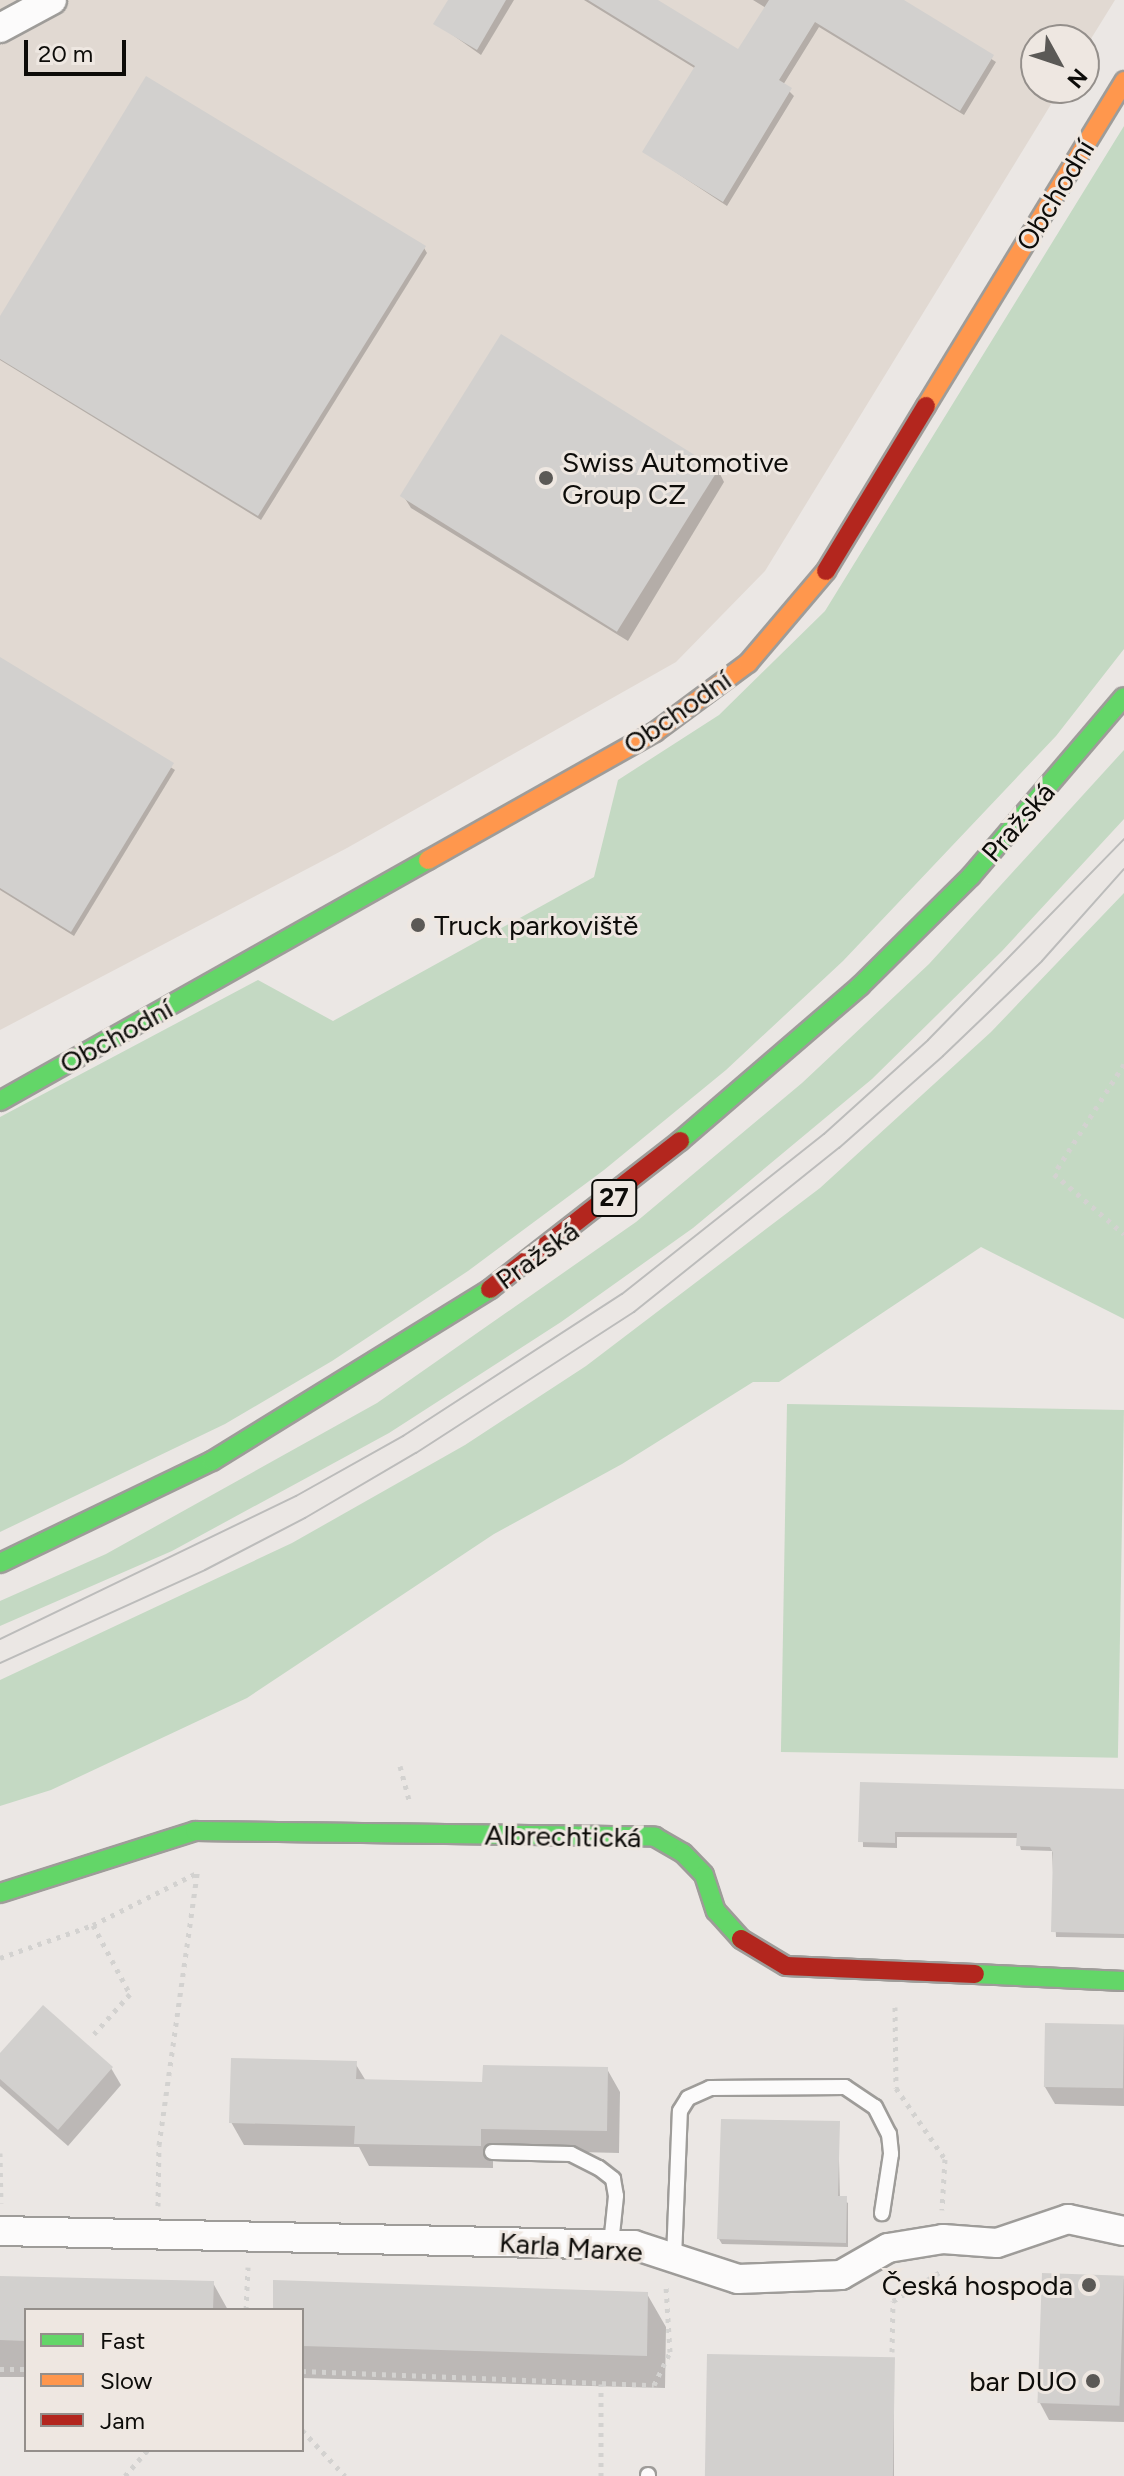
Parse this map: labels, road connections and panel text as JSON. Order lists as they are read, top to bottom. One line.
{"streets":{"street":["Obchodní","Pražská","27","Albrechtická","Karla Marxe"]},"places":["Swiss Automotive Group CZ","Truck parkoviště","Česká hospoda","bar DUO"],"legend":["Fast","Slow","Jam"],"scale_bar":"20 m","north":"bottom right"}
